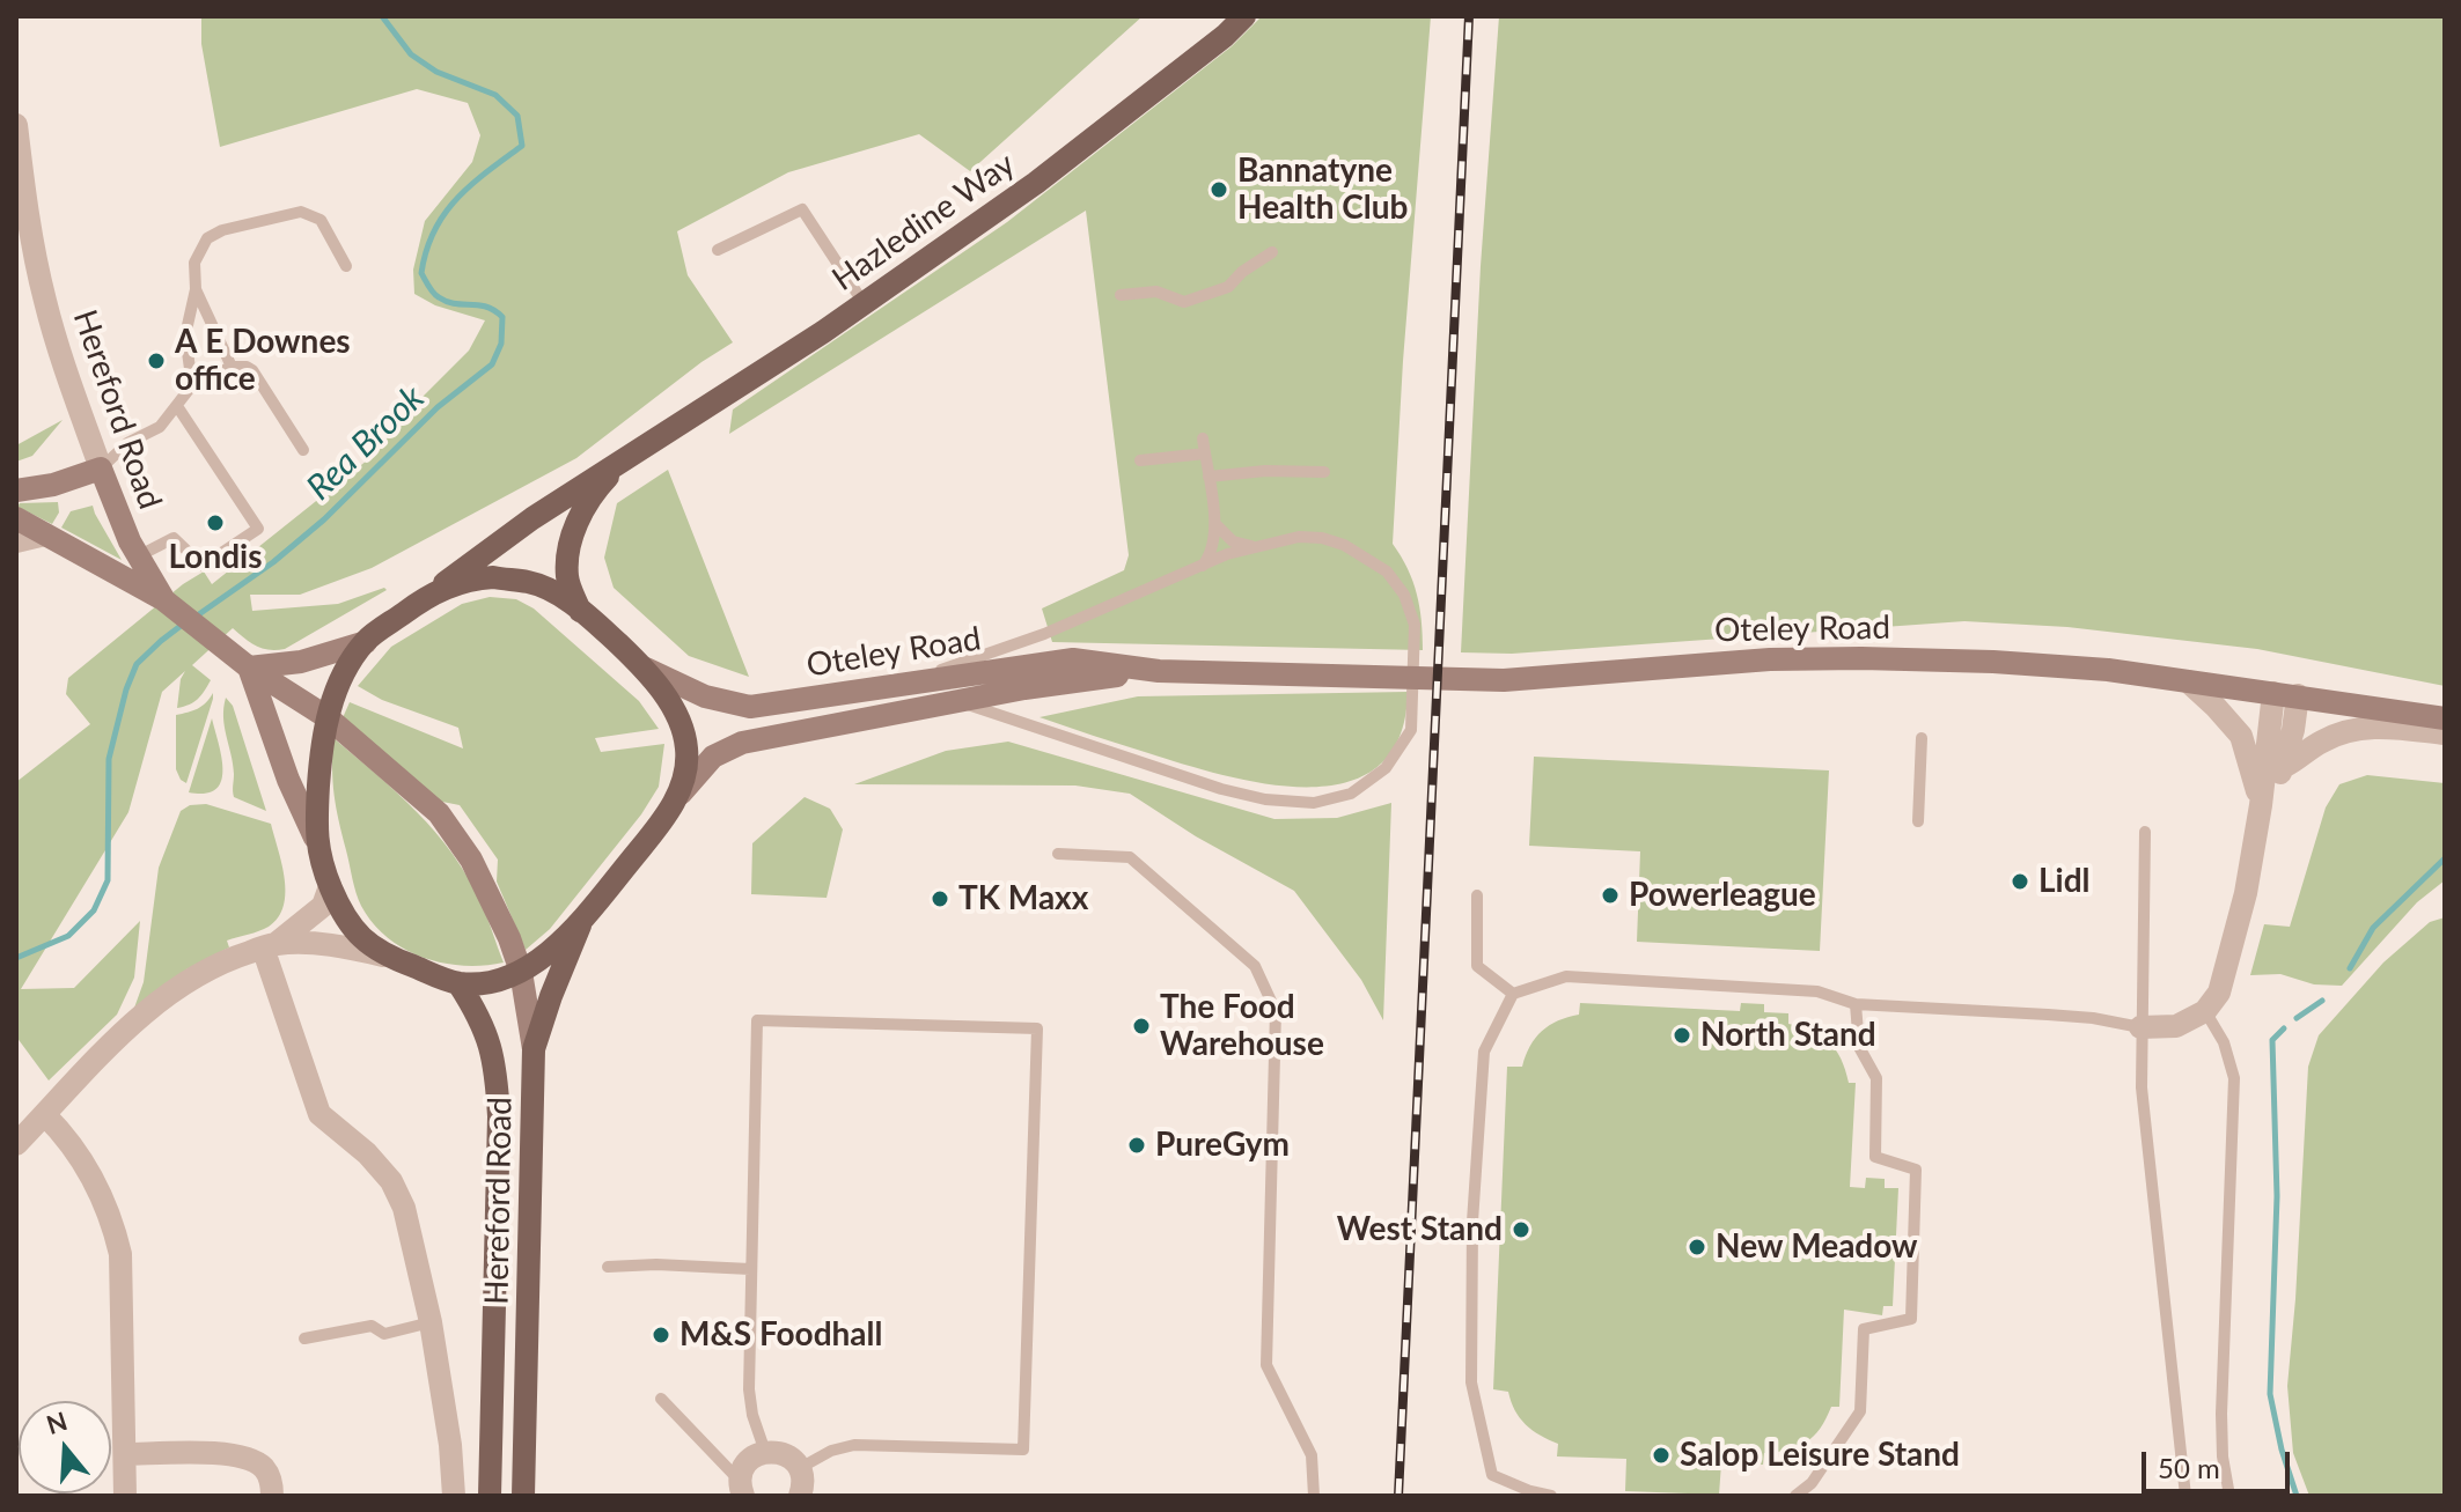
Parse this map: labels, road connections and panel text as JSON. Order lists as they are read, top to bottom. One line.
{"streets":{"main road":["Hazledine Way","Hereford Road","Oteley Road"]},"crossings":[["Hazledine Way","Hereford Road"]],"water":["Rea Brook"],"places":["Bannatyne Health Club","A E Downes office","Londis","Lidl","Powerleague","TK Maxx","The Food Warehouse","North Stand","PureGym","West Stand","New Meadow","M&S Foodhall","Salop Leisure Stand"],"scale_bar":"50 m","north":"top"}
